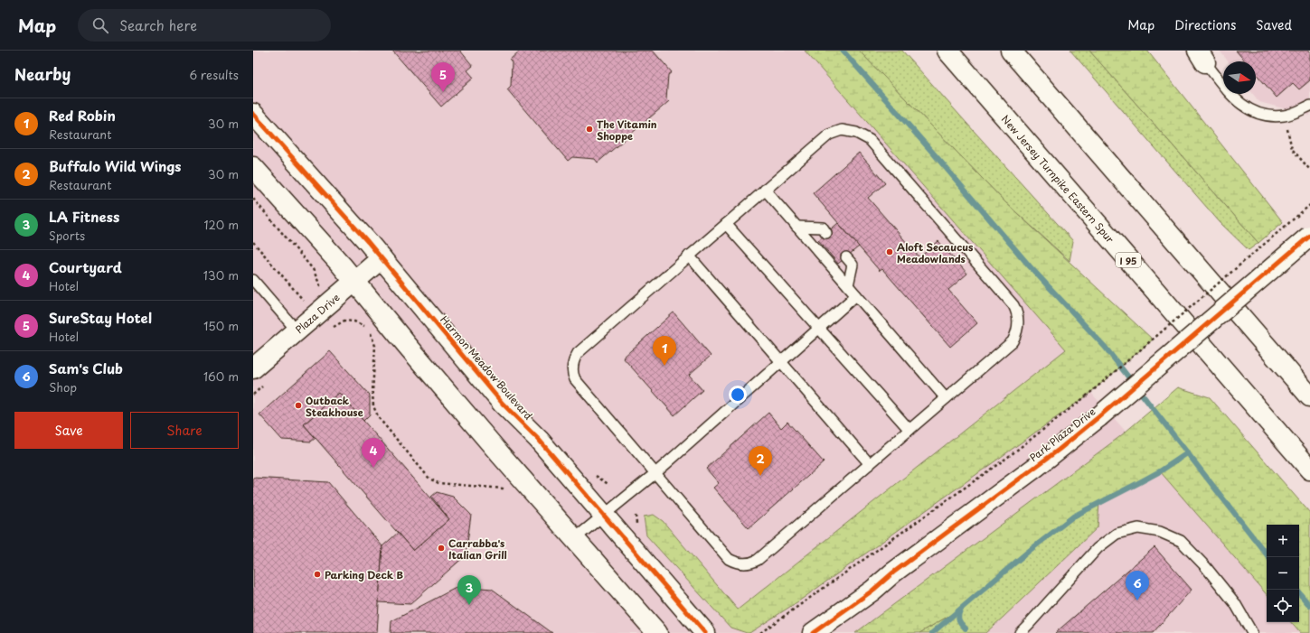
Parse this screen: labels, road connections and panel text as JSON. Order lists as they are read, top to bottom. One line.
{"streets":{"main road":["New Jersey Turnpike Eastern Spur","I 95","Plaza Drive","Harmon Meadow Boulevard","Park Plaza Drive"]},"crossings":[["Plaza Drive","Harmon Meadow Boulevard"]],"places":["The Vitamin Shoppe","Aloft Secaucus Meadowlands","Outback Steakhouse","Carrabba's Italian Grill","Parking Deck B"],"north":"right","page":{"header":"Map","search":"Search here","nav":["Map","Directions","Saved"],"heading":["Nearby","6 results"],"pins":["5","1","4","2","6","3"],"list":[{"mark":"1","name":"Red Robin","note":"Restaurant","value":"30 m"},{"mark":"2","name":"Buffalo Wild Wings","note":"Restaurant","value":"30 m"},{"mark":"3","name":"LA Fitness","note":"Sports","value":"120 m"},{"mark":"4","name":"Courtyard","note":"Hotel","value":"130 m"},{"mark":"5","name":"SureStay Hotel","note":"Hotel","value":"150 m"},{"mark":"6","name":"Sam's Club","note":"Shop","value":"160 m"}],"buttons":["Save","Share"],"map_buttons":["+","−"]}}
